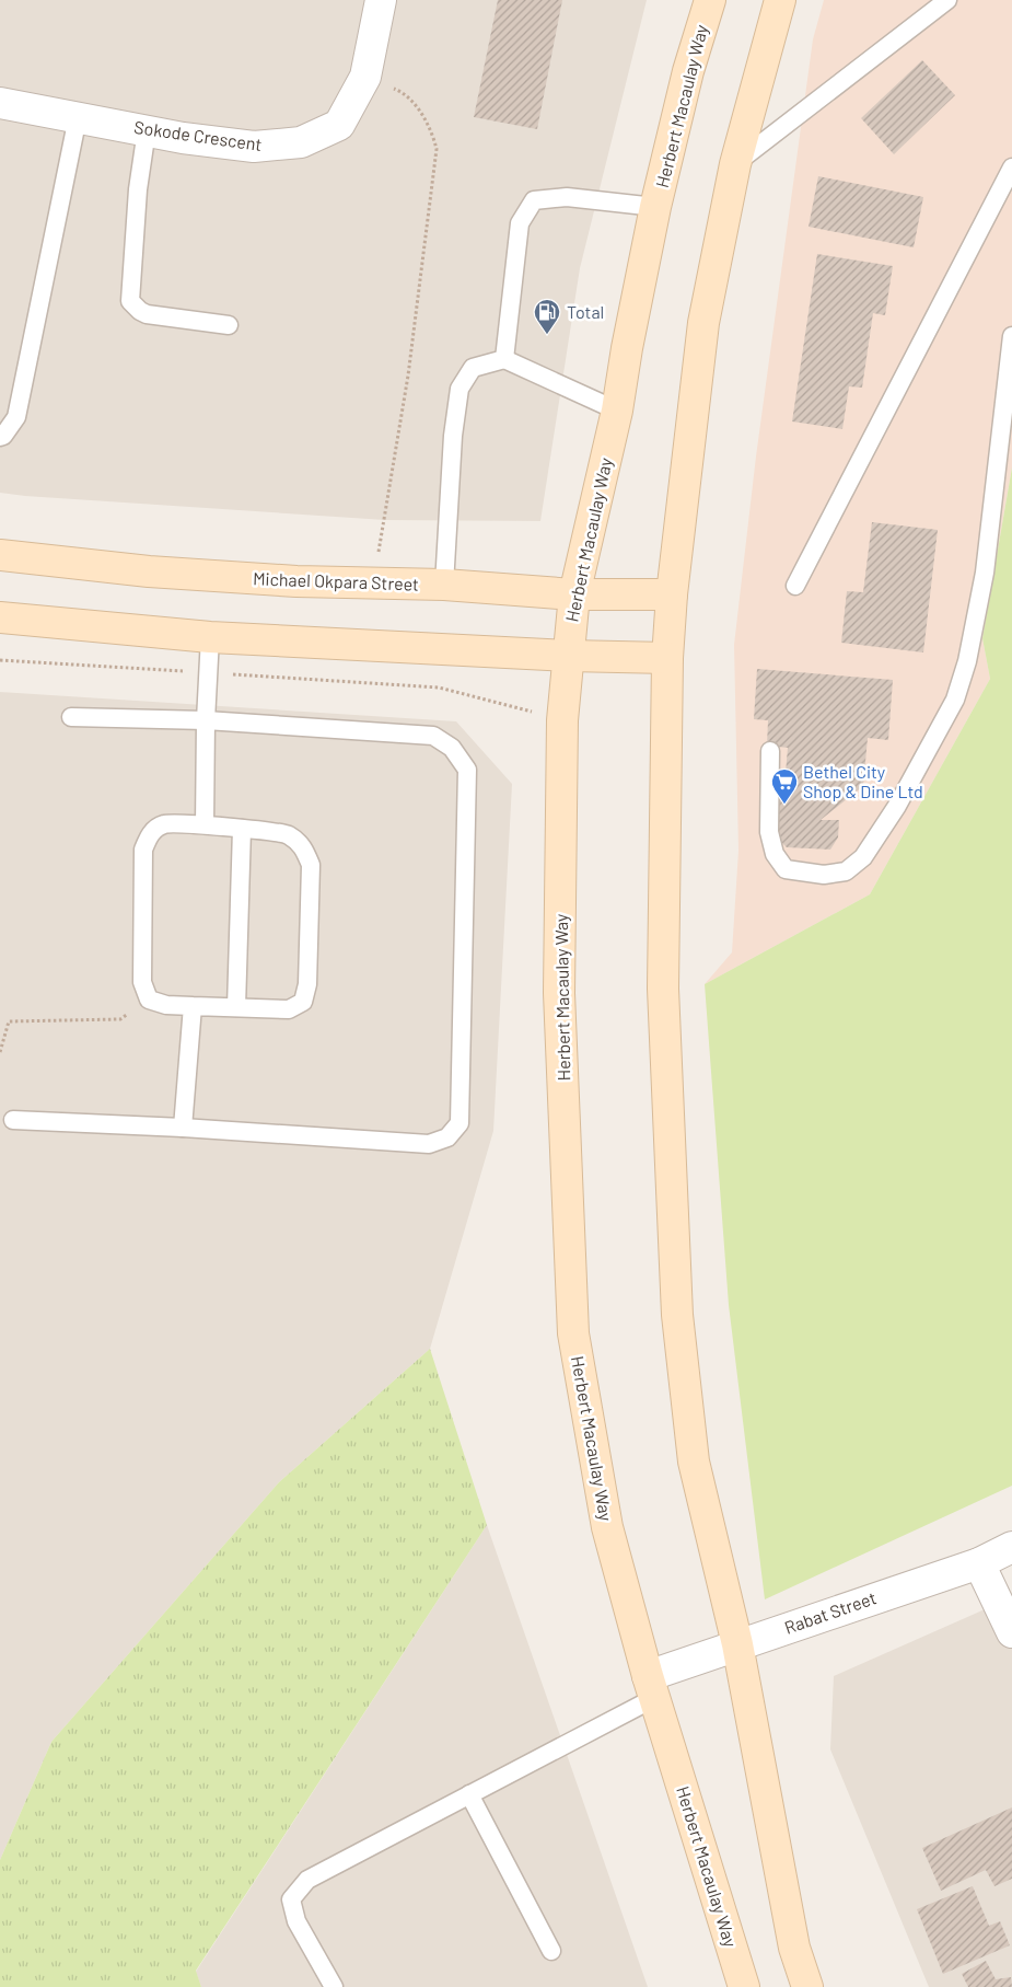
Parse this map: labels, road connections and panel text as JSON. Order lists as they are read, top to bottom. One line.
{"streets":{"main road":["Herbert Macaulay Way","Michael Okpara Street"],"street":["Sokode Crescent","Rabat Street"]},"crossings":[["Herbert Macaulay Way","Michael Okpara Street"],["Herbert Macaulay Way","Rabat Street"]],"places":{"fuel station":["Total"],"supermarket":["Bethel City Shop & Dine Ltd"]}}
